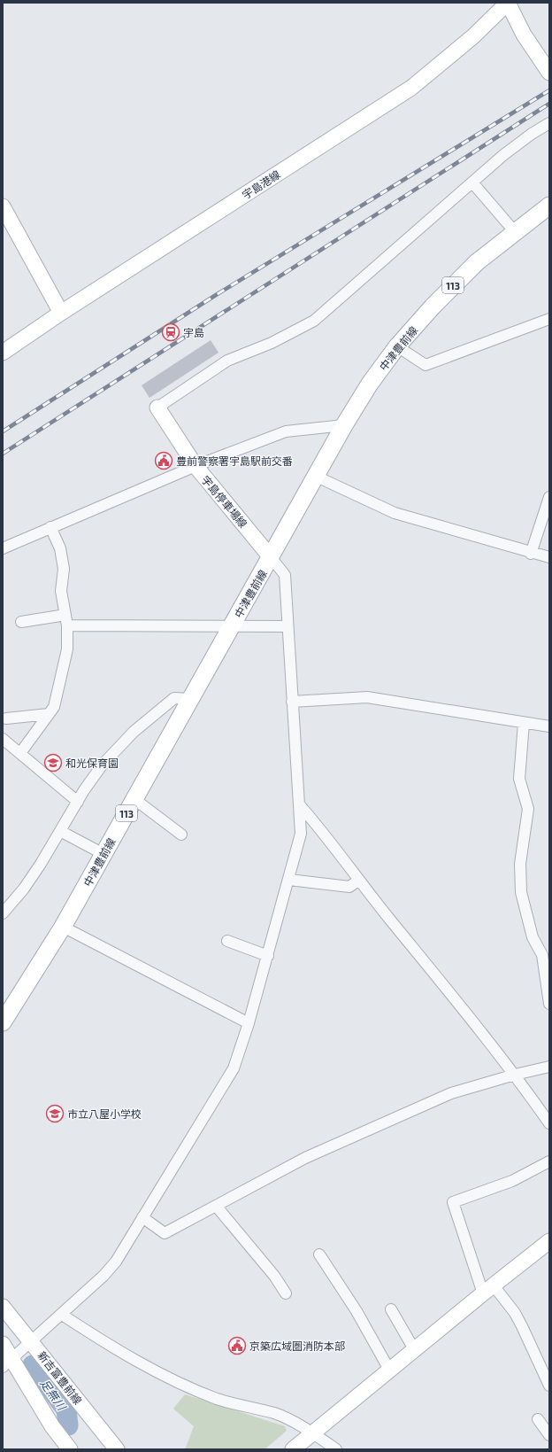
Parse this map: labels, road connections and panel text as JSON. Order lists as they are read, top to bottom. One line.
{"streets":{"main road":["宇島港線","113","中津豊前線","宇島停車場線","新吉富豊前線"]},"crossings":[["中津豊前線","宇島停車場線"]],"water":["足無川"],"places":{"station":["宇島"],"public building":["豊前警察署宇島駅前交番","京築広域圏消防本部"],"school or university":["和光保育園","市立八屋小学校"]}}
